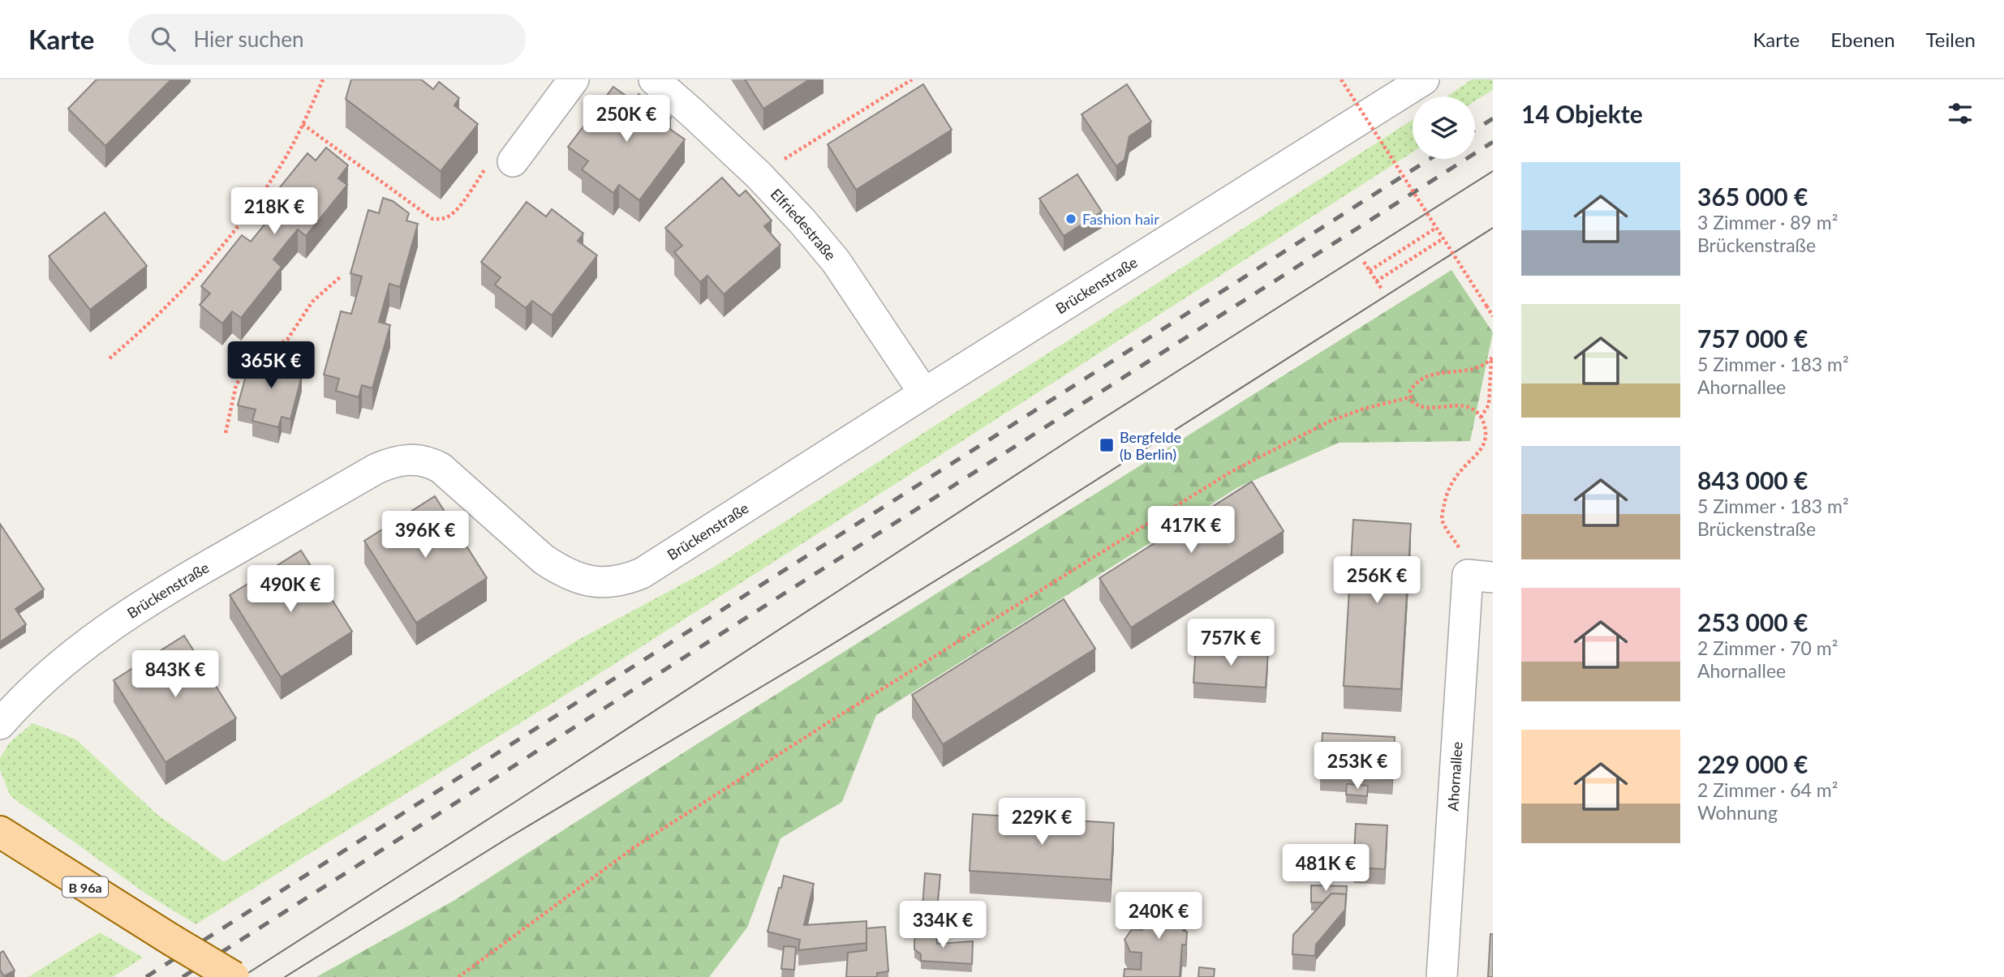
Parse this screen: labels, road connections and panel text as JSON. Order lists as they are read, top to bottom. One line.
{"streets":{"main road":["B 96a"],"street":["Elfriedestraße","Brückenstraße","Ahornallee"]},"crossings":[["Elfriedestraße","Brückenstraße"]],"places":{"other":["Fashion hair"],"transit":["Bergfelde (b Berlin)"]},"page":{"header":"Karte","search":"Hier suchen","nav":["Karte","Ebenen","Teilen"],"heading":"14 Objekte","price":["250K €","218K €","365K €","417K €","396K €","256K €","490K €","757K €","843K €","253K €","229K €","481K €","240K €","334K €"],"list":[{"name":"365 000 €","note":"3 Zimmer · 89 m² · Brückenstraße"},{"name":"757 000 €","note":"5 Zimmer · 183 m² · Ahornallee"},{"name":"843 000 €","note":"5 Zimmer · 183 m² · Brückenstraße"},{"name":"253 000 €","note":"2 Zimmer · 70 m² · Ahornallee"},{"name":"229 000 €","note":"2 Zimmer · 64 m² · Wohnung"}]}}
